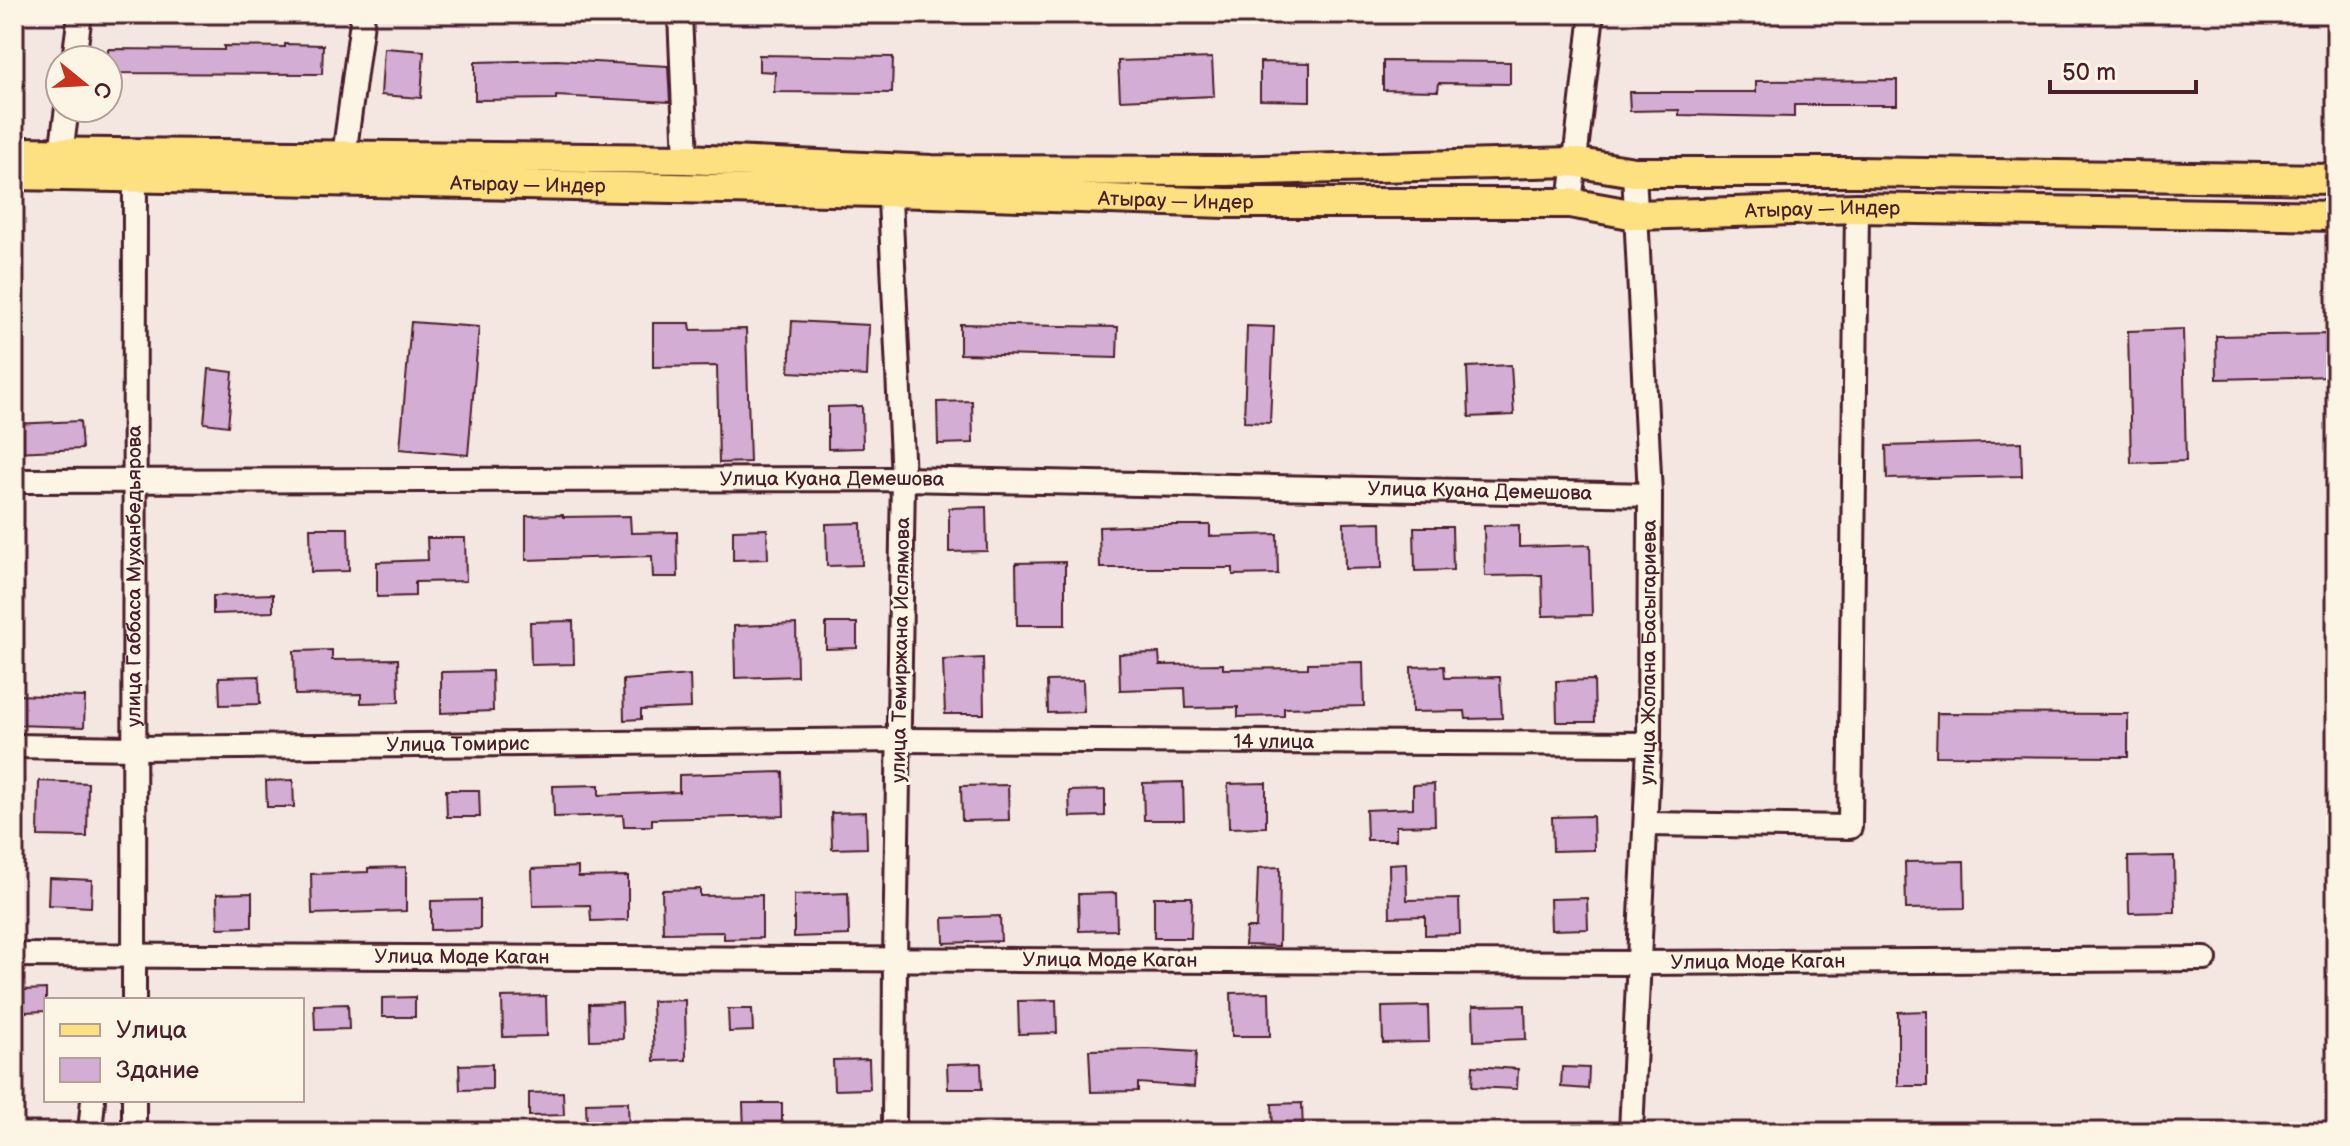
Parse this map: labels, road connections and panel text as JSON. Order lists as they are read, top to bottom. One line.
{"streets":{"main road":["Атырау — Индер"],"street":["Улица Куана Демешова","улица Габбаса Муханбедьярова","улица Темиржана Ислямова","улица Жолана Басыгариева","14 улица","Улица Томирис","Улица Моде Каган"]},"crossings":[["Атырау — Индер","улица Габбаса Муханбедьярова"],["Атырау — Индер","улица Темиржана Ислямова"],["Атырау — Индер","улица Жолана Басыгариева"],["Улица Куана Демешова","улица Габбаса Муханбедьярова"],["Улица Куана Демешова","улица Темиржана Ислямова"],["Улица Куана Демешова","улица Жолана Басыгариева"],["улица Габбаса Муханбедьярова","Улица Томирис"],["улица Габбаса Муханбедьярова","Улица Моде Каган"],["улица Темиржана Ислямова","14 улица"],["улица Темиржана Ислямова","Улица Томирис"],["улица Темиржана Ислямова","Улица Моде Каган"],["улица Жолана Басыгариева","14 улица"],["улица Жолана Басыгариева","Улица Моде Каган"],["14 улица","Улица Томирис"]],"legend":["Улица","Здание"],"scale_bar":"50 m","north":"right"}
